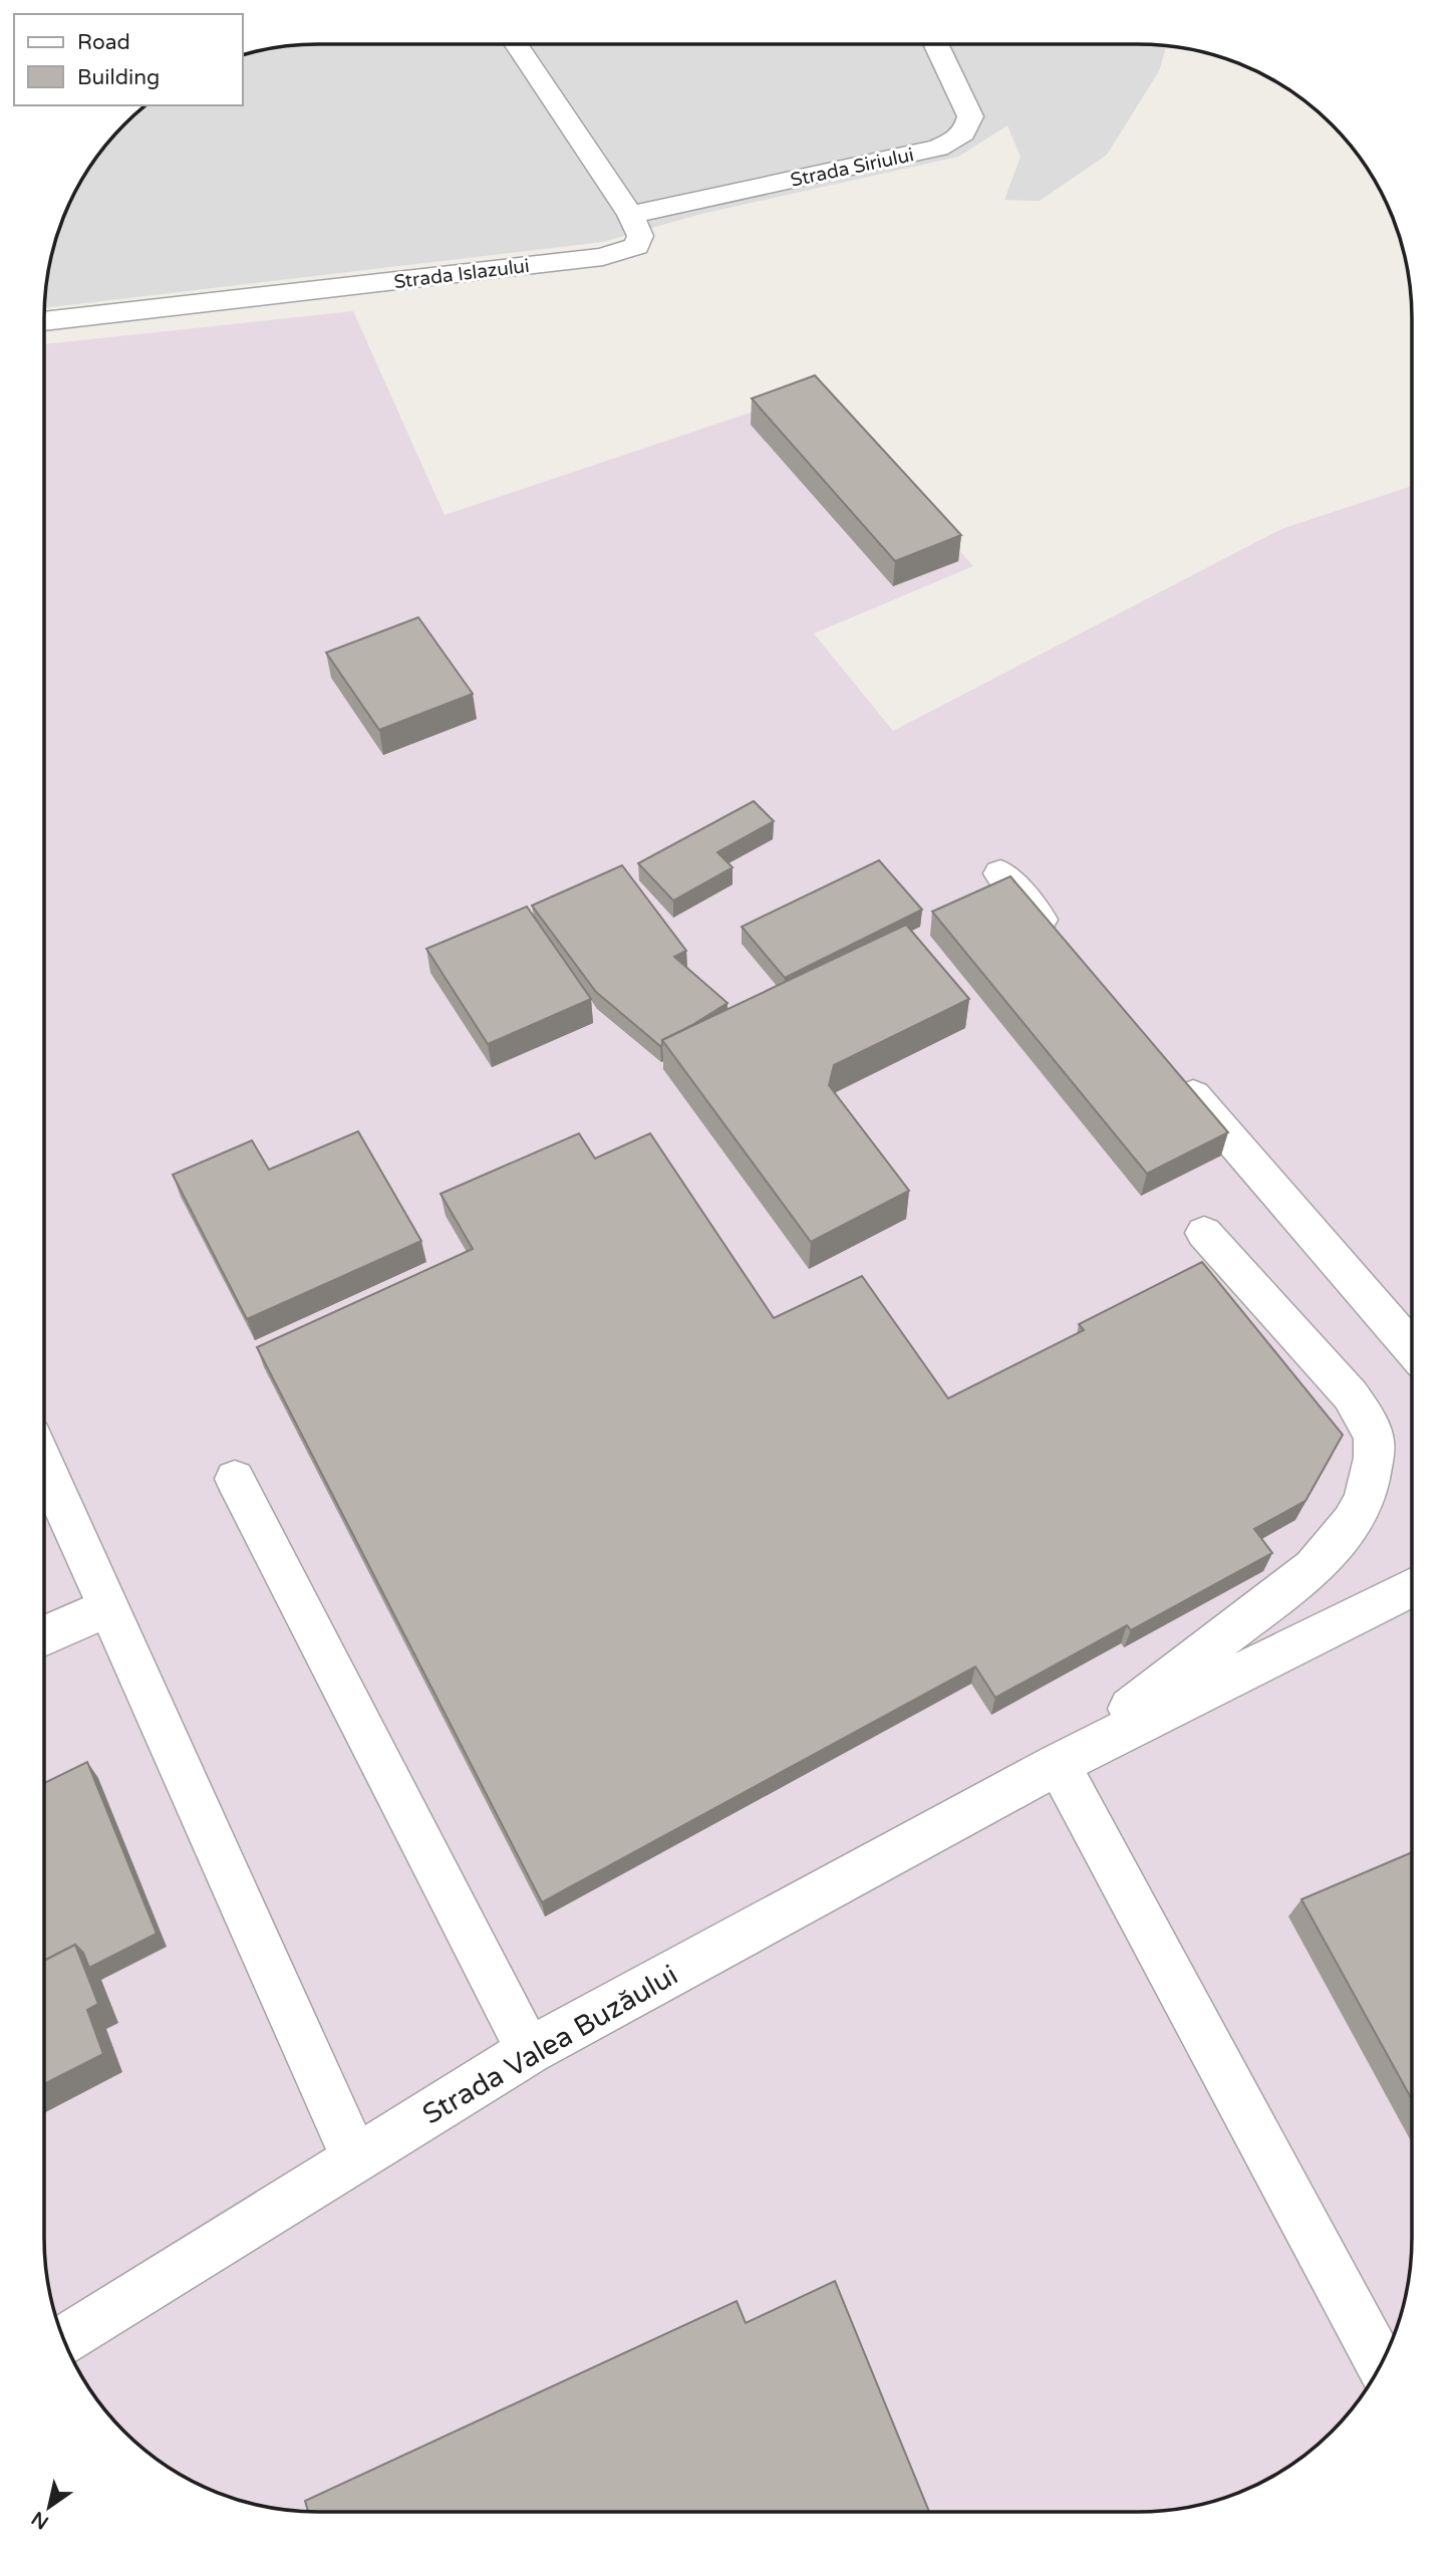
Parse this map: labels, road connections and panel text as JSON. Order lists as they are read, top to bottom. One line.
{"streets":{"street":["Strada Siriului","Strada Islazului","Strada Valea Buzăului"]},"crossings":[["Strada Siriului","Strada Islazului"]],"legend":["Road","Building"],"north":"bottom left"}
